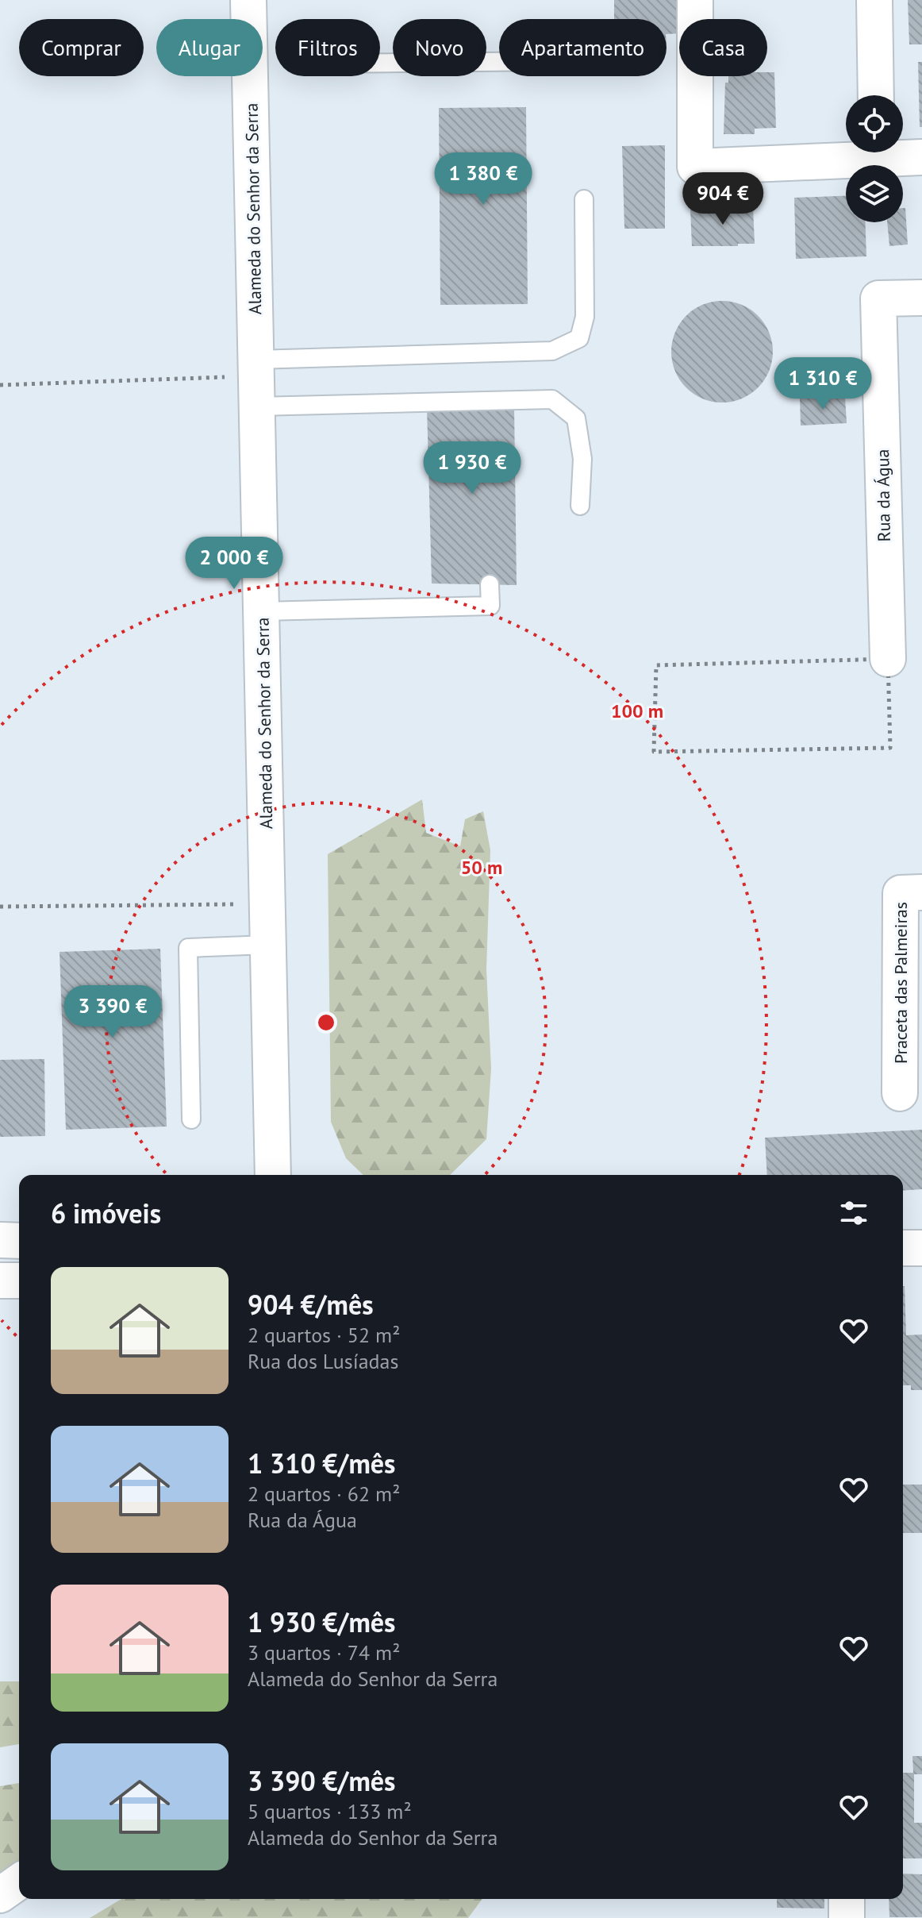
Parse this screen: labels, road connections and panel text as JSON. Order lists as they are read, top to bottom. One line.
{"streets":{"street":["Alameda do Senhor da Serra","Rua da Água","Praceta das Palmeiras"]},"page":{"chip":["Comprar","Alugar","Filtros","Novo","Apartamento","Casa"],"price":["1 380 €","904 €","1 310 €","1 930 €","2 000 €","3 390 €"],"heading":"6 imóveis","list":[{"name":"904 €/mês","note":"2 quartos · 52 m² · Rua dos Lusíadas"},{"name":"1 310 €/mês","note":"2 quartos · 62 m² · Rua da Água"},{"name":"1 930 €/mês","note":"3 quartos · 74 m² · Alameda do Senhor da Serra"},{"name":"3 390 €/mês","note":"5 quartos · 133 m² · Alameda do Senhor da Serra"}]},"rings":["100 m","50 m"]}
